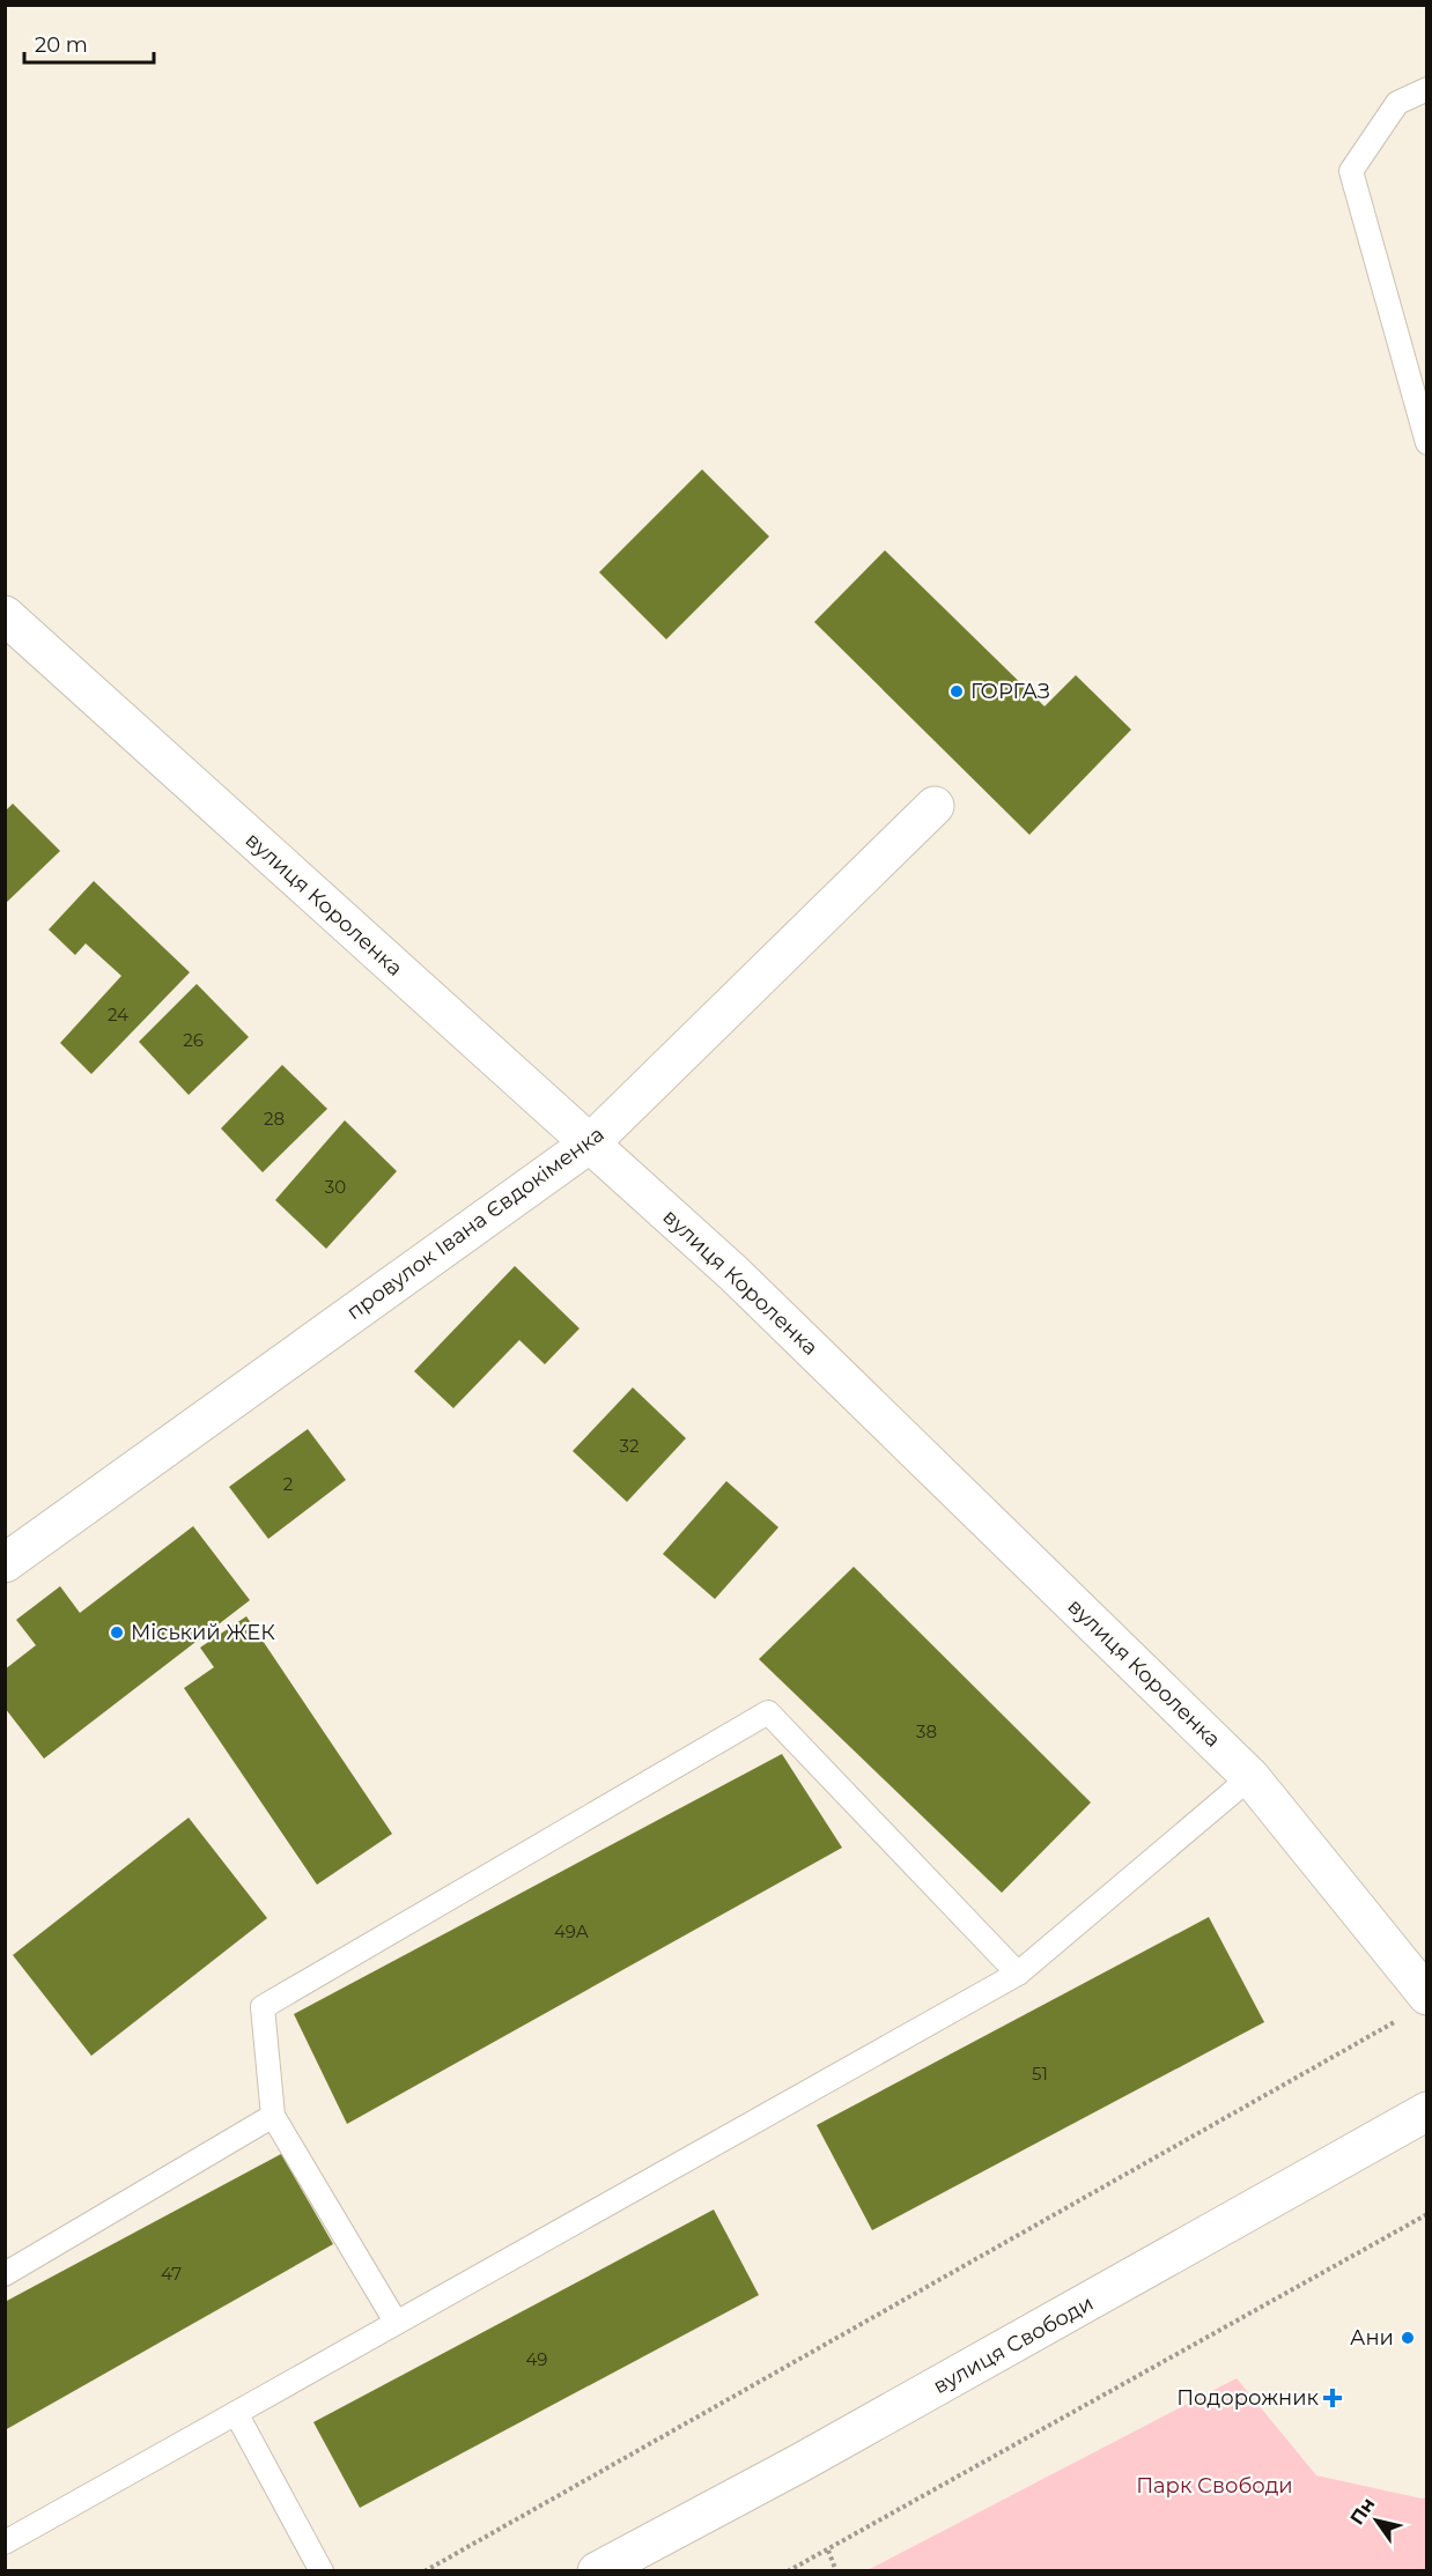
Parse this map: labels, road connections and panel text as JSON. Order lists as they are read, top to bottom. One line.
{"streets":{"street":["вулиця Короленка","провулок Івана Євдокіменка","вулиця Свободи"]},"crossings":[["вулиця Короленка","провулок Івана Євдокіменка"]],"parks":["Парк Свободи"],"places":{"other":["ГОРГАЗ","Міський ЖЕК","Ани"],"health":["Подорожник"]},"house_numbers":["24","26","28","30","32","2","38","49А","51","47","49"],"scale_bar":"20 m","north":"top left"}
